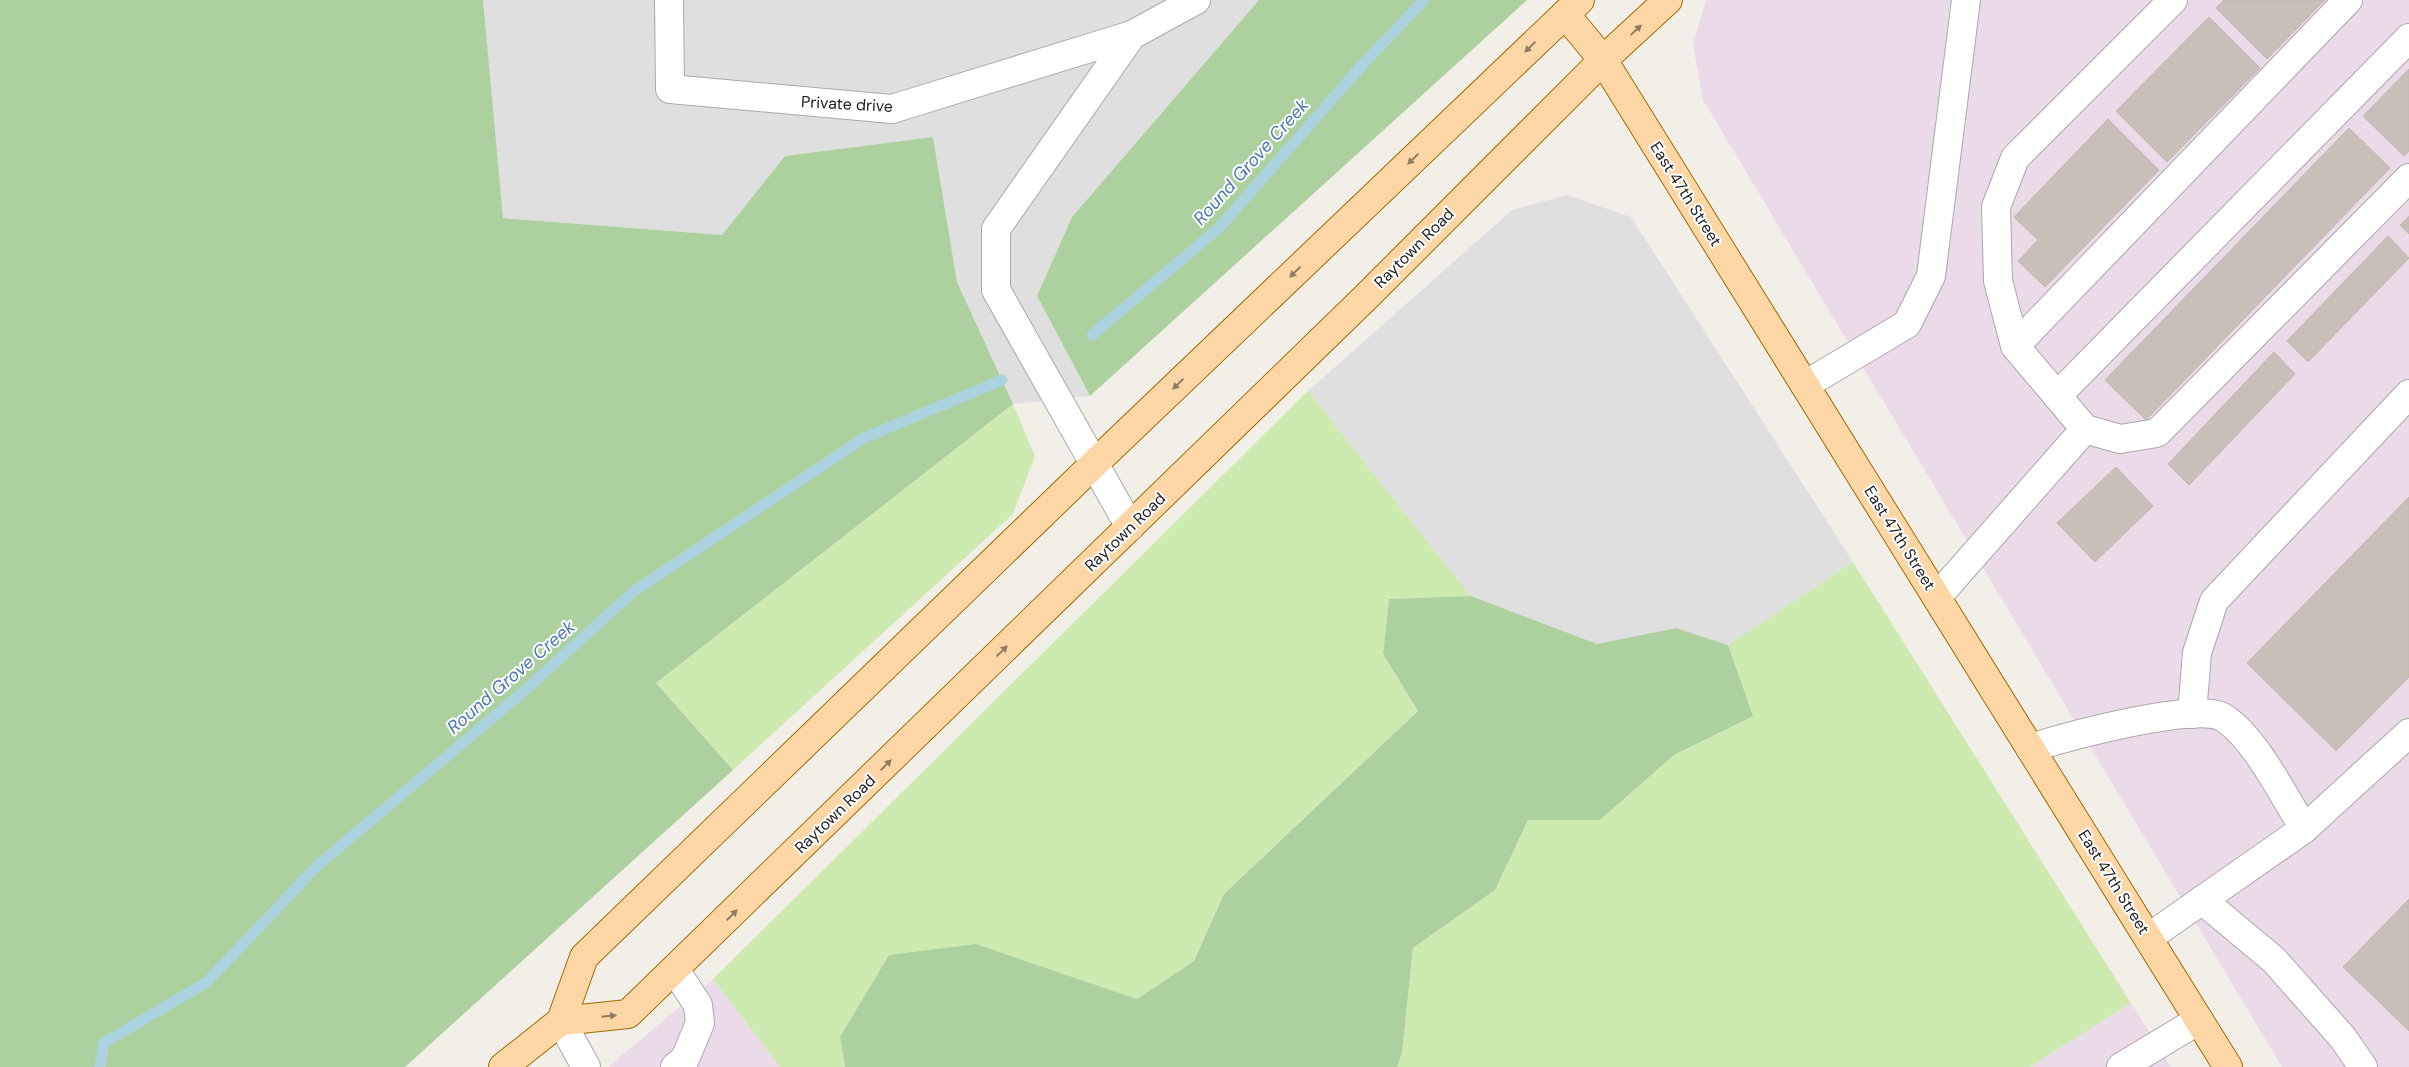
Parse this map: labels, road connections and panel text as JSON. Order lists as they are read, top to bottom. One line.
{"streets":{"main road":["East 47th Street","Raytown Road"],"street":["Private drive"]},"crossings":[["Private drive","Raytown Road"],["East 47th Street","Raytown Road"]],"water":["Round Grove Creek"]}
